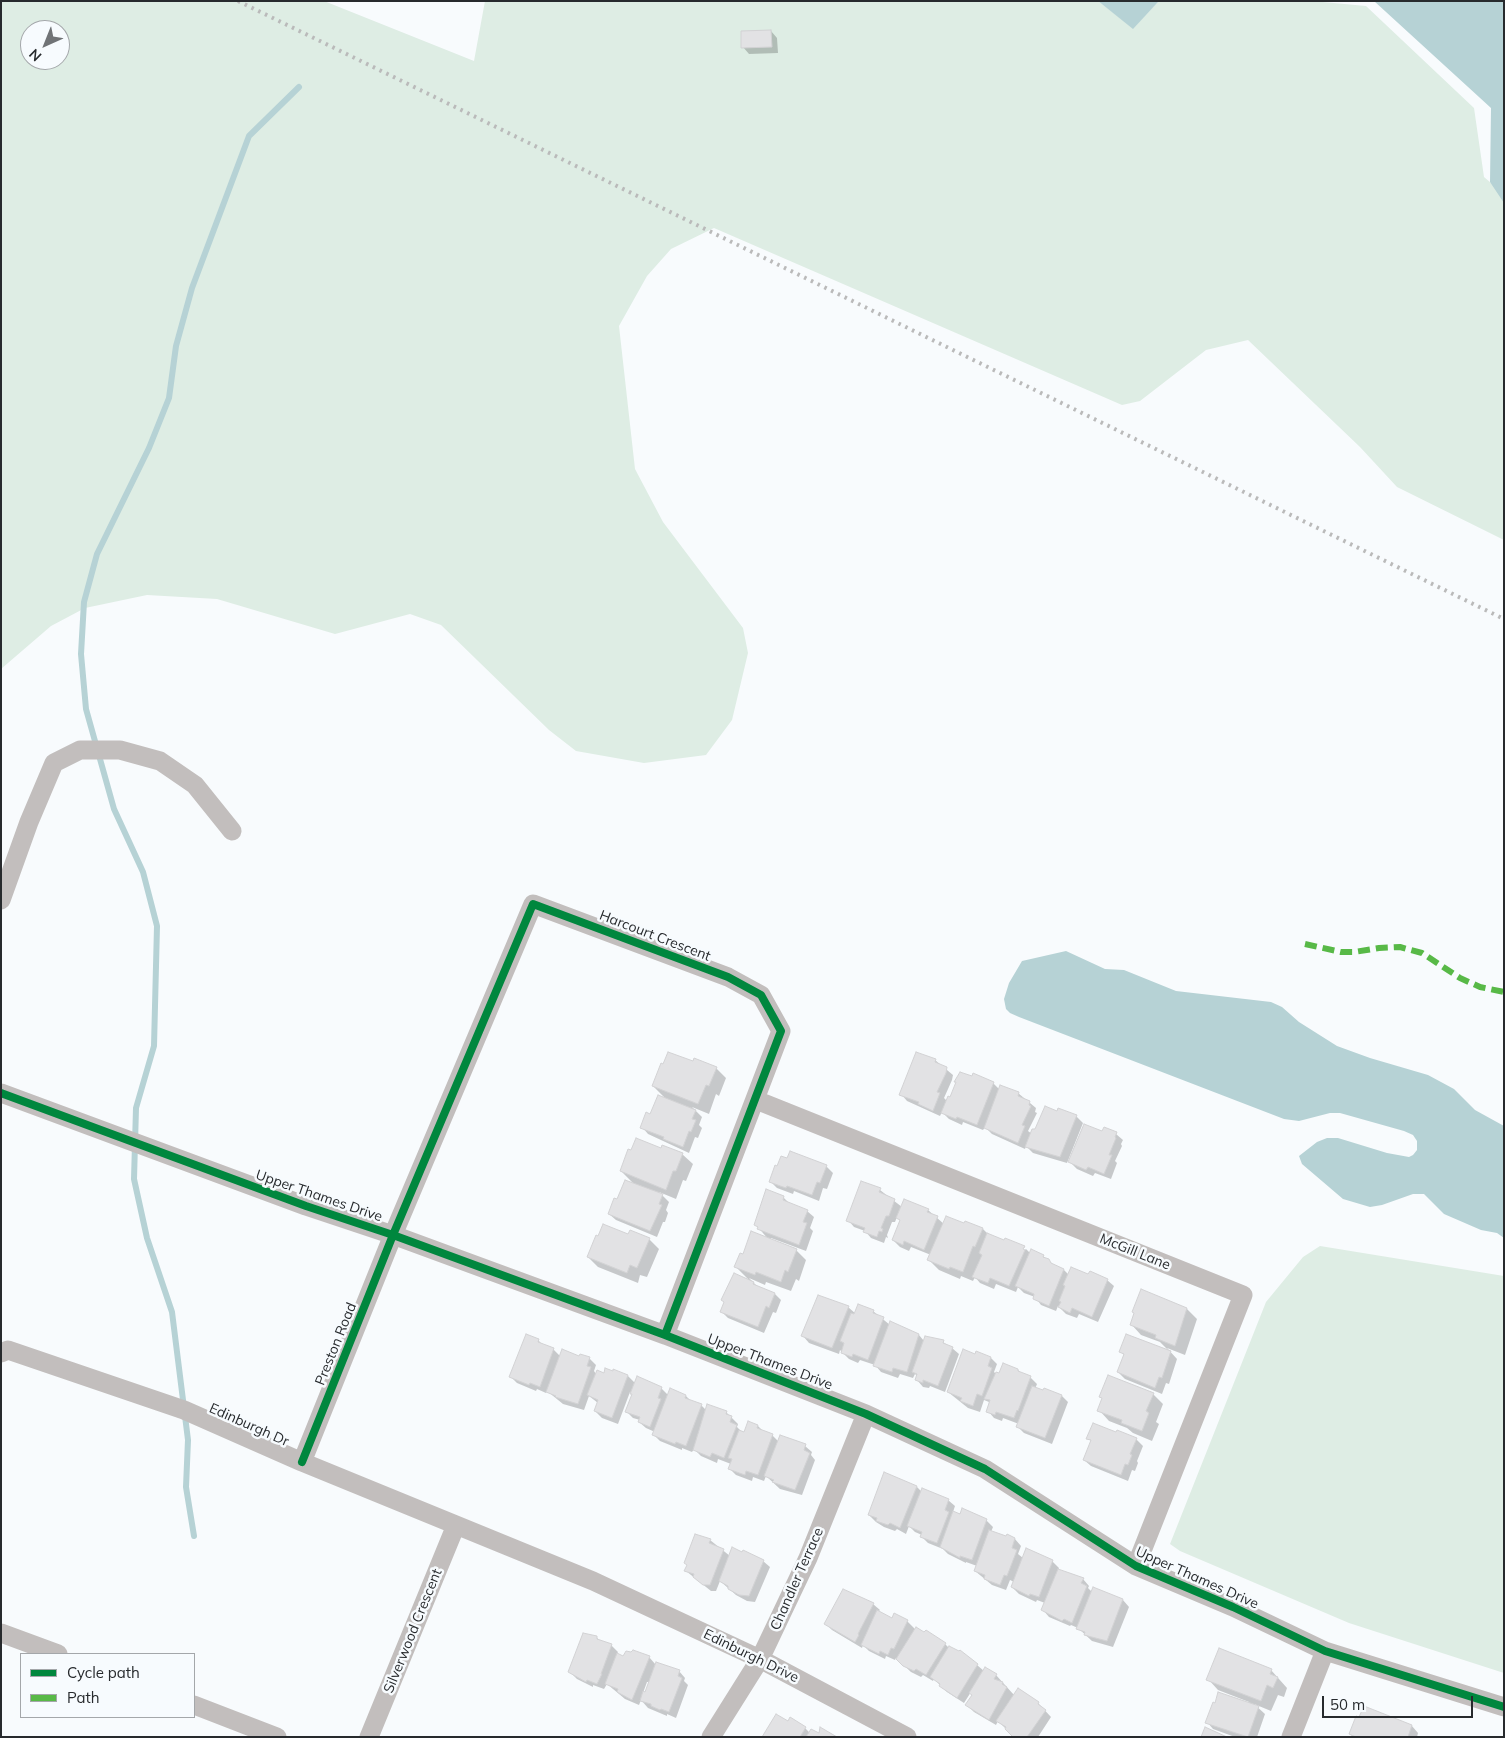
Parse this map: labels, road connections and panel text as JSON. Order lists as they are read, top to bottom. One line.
{"streets":{"street":["Harcourt Crescent","Upper Thames Drive","McGill Lane","Preston Road","Edinburgh Dr","Chandler Terrace","Silverwood Crescent","Edinburgh Drive"]},"crossings":[["Harcourt Crescent","Upper Thames Drive"],["Harcourt Crescent","McGill Lane"],["Harcourt Crescent","Preston Road"],["Upper Thames Drive","McGill Lane"],["Upper Thames Drive","Preston Road"],["Upper Thames Drive","Chandler Terrace"],["Preston Road","Edinburgh Dr"],["Edinburgh Dr","Silverwood Crescent"],["Edinburgh Dr","Edinburgh Drive"],["Chandler Terrace","Edinburgh Drive"]],"legend":["Cycle path","Path"],"scale_bar":"50 m","north":"bottom left"}
